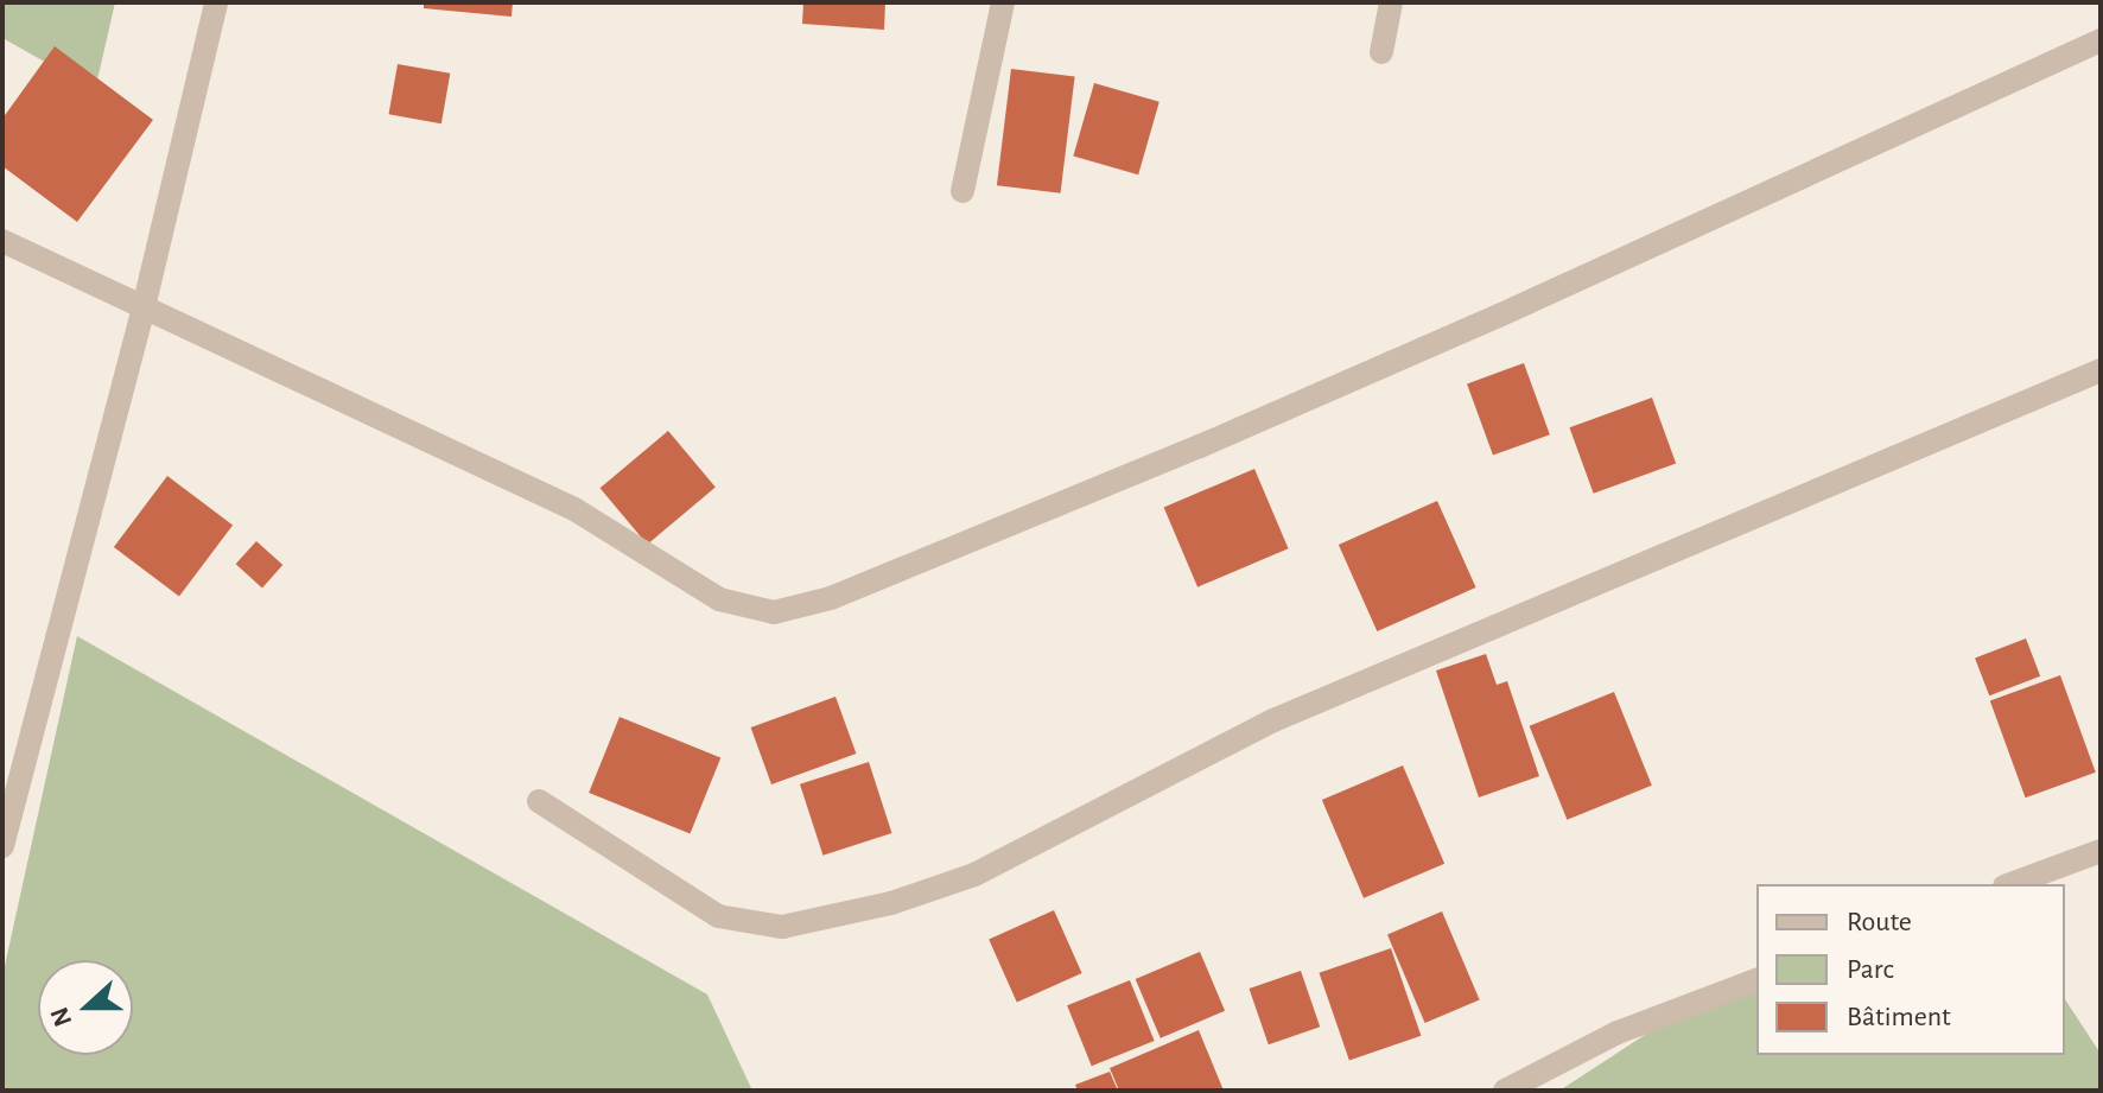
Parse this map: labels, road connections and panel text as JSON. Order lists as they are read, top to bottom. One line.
{"legend":["Route","Parc","Bâtiment"],"north":"left"}
